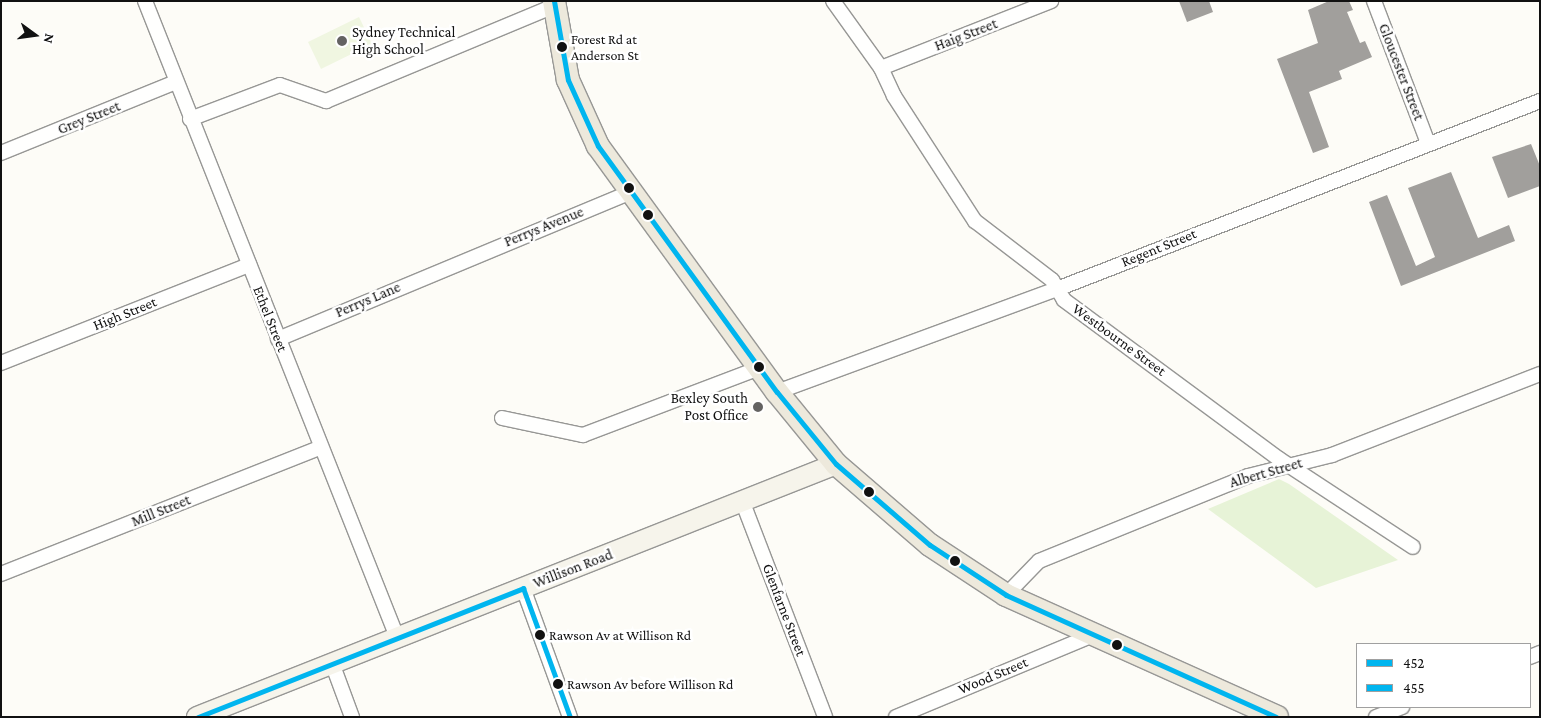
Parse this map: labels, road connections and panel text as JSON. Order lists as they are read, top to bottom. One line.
{"streets":{"main road":["Willison Road"],"street":["Haig Street","Gloucester Street","Grey Street","Perrys Avenue","Regent Street","Perrys Lane","High Street","Ethel Street","Westbourne Street","Albert Street","Mill Street","Glenfarne Street","Wood Street"]},"crossings":[["Haig Street","Westbourne Street"],["Gloucester Street","Regent Street"],["Grey Street","Ethel Street"],["Perrys Avenue","Perrys Lane"],["Regent Street","Westbourne Street"],["Perrys Lane","Ethel Street"],["High Street","Ethel Street"],["Ethel Street","Mill Street"],["Ethel Street","Willison Road"],["Westbourne Street","Albert Street"],["Willison Road","Glenfarne Street"]],"places":["Sydney Technical High School","Forest Rd at Anderson St","Bexley South Post Office","Rawson Av at Willison Rd","Rawson Av before Willison Rd"],"lines":["transit line 452","transit line 455"],"legend":["452","455"],"north":"right"}
